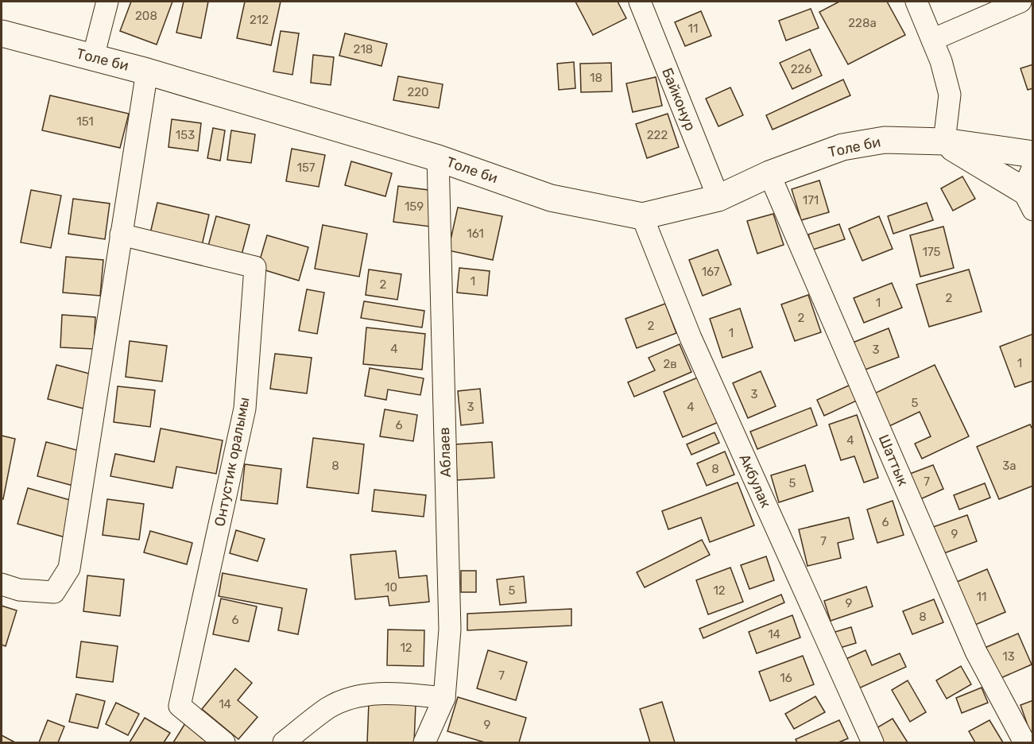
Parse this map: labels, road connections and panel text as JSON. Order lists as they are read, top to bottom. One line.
{"streets":{"main road":["Толе би"],"street":["Байконур","Аблаев","Шаттык","Онтустик оралымы","Акбулак"]},"crossings":[["Толе би","Байконур"],["Толе би","Аблаев"],["Толе би","Шаттык"],["Толе би","Акбулак"]],"house_numbers":["208","212","228а","11","218","226","18","220","151","153","222","157","171","159","161","175","167","1","2","2","1","2","2","1","4","3","1","2в","3","5","3","4","6","4","8","3а","8","7","5","6","9","7","10","5","12","11","9","8","6","14","12","13","7","16","14","9"]}
